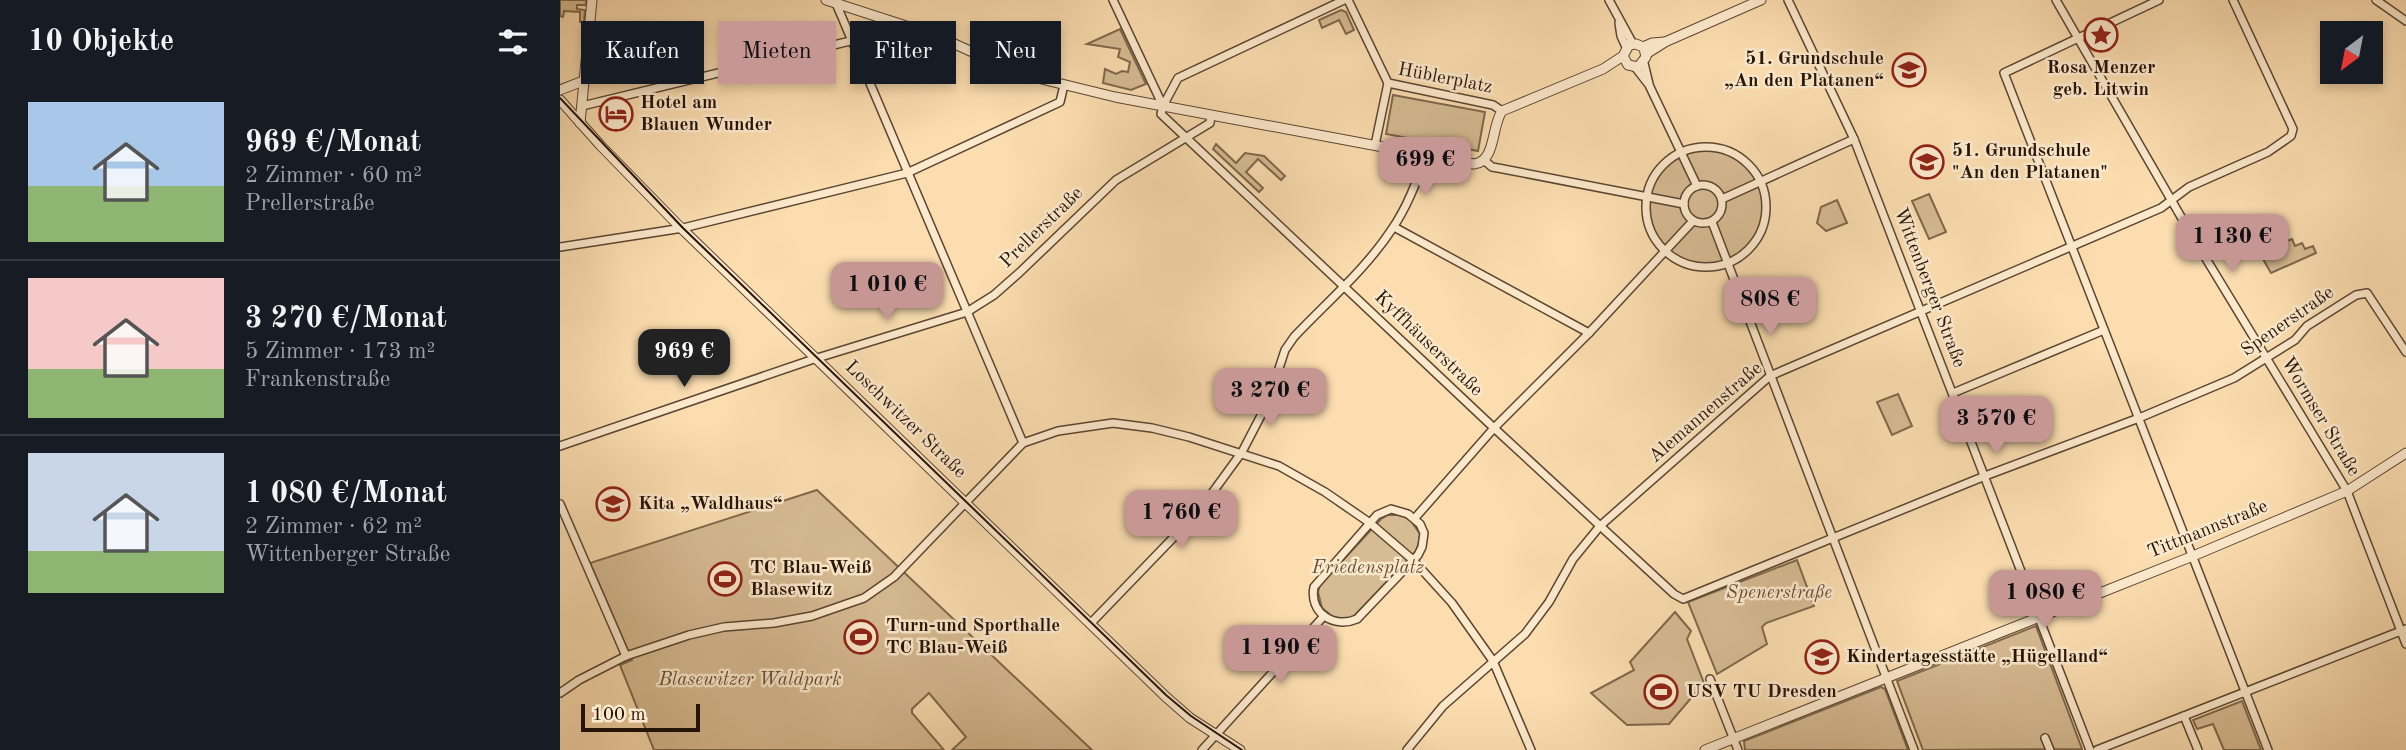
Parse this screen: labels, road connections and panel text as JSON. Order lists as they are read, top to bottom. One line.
{"streets":{"street":["Hüblerplatz","Prellerstraße","Wittenberger Straße","Spenerstraße","Kyffhäuserstraße","Alemannenstraße","Wormser Straße","Loschwitzer Straße","Tittmannstraße"]},"crossings":[["Prellerstraße","Kyffhäuserstraße"],["Prellerstraße","Loschwitzer Straße"],["Wittenberger Straße","Spenerstraße"],["Wittenberger Straße","Alemannenstraße"],["Wittenberger Straße","Tittmannstraße"],["Spenerstraße","Kyffhäuserstraße"],["Spenerstraße","Wormser Straße"],["Kyffhäuserstraße","Alemannenstraße"],["Alemannenstraße","Wormser Straße"],["Wormser Straße","Tittmannstraße"]],"parks":["Friedensplatz","Spenerstraße","Blasewitzer Waldpark"],"places":{"place":["Rosa Menzer geb. Litwin"],"school or university":["51. Grundschule „An den Platanen“","51. Grundschule \"An den Platanen\"","Kita „Waldhaus“","Kindertagesstätte „Hügelland“"],"hotel":["Hotel am Blauen Wunder"],"sports":["TC Blau-Weiß Blasewitz","Turn-und Sporthalle TC Blau-Weiß","USV TU Dresden"]},"scale_bar":"100 m","north":"bottom left","page":{"heading":"10 Objekte","chip":["Kaufen","Mieten","Filter","Neu"],"list":[{"name":"969 €/Monat","note":"2 Zimmer · 60 m² · Prellerstraße"},{"name":"3 270 €/Monat","note":"5 Zimmer · 173 m² · Frankenstraße"},{"name":"1 080 €/Monat","note":"2 Zimmer · 62 m² · Wittenberger Straße"}],"price":["699 €","1 130 €","1 010 €","808 €","969 €","3 270 €","3 570 €","1 760 €","1 080 €","1 190 €"],"scale":"100 m"}}
